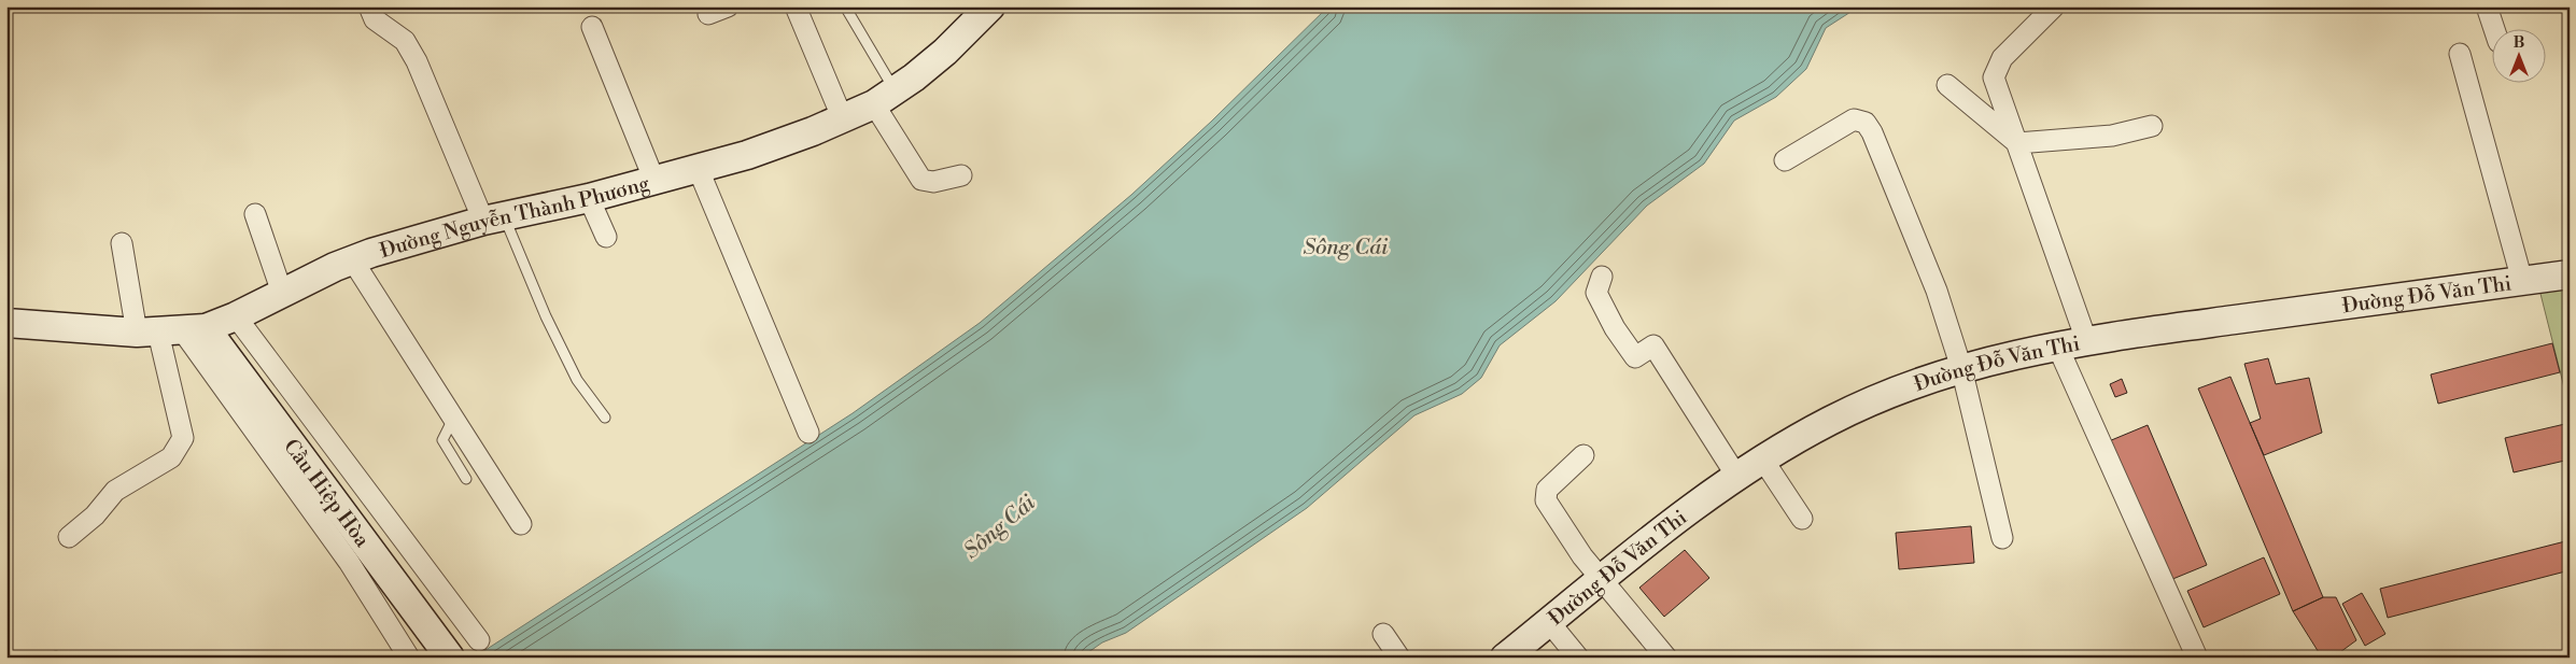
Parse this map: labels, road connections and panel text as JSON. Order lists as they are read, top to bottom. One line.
{"streets":{"main road":["Đường Nguyễn Thành Phương","Đường Đỗ Văn Thi","Cầu Hiệp Hòa"]},"crossings":[["Đường Nguyễn Thành Phương","Cầu Hiệp Hòa"]],"water":["Sông Cái"],"north":"top"}
